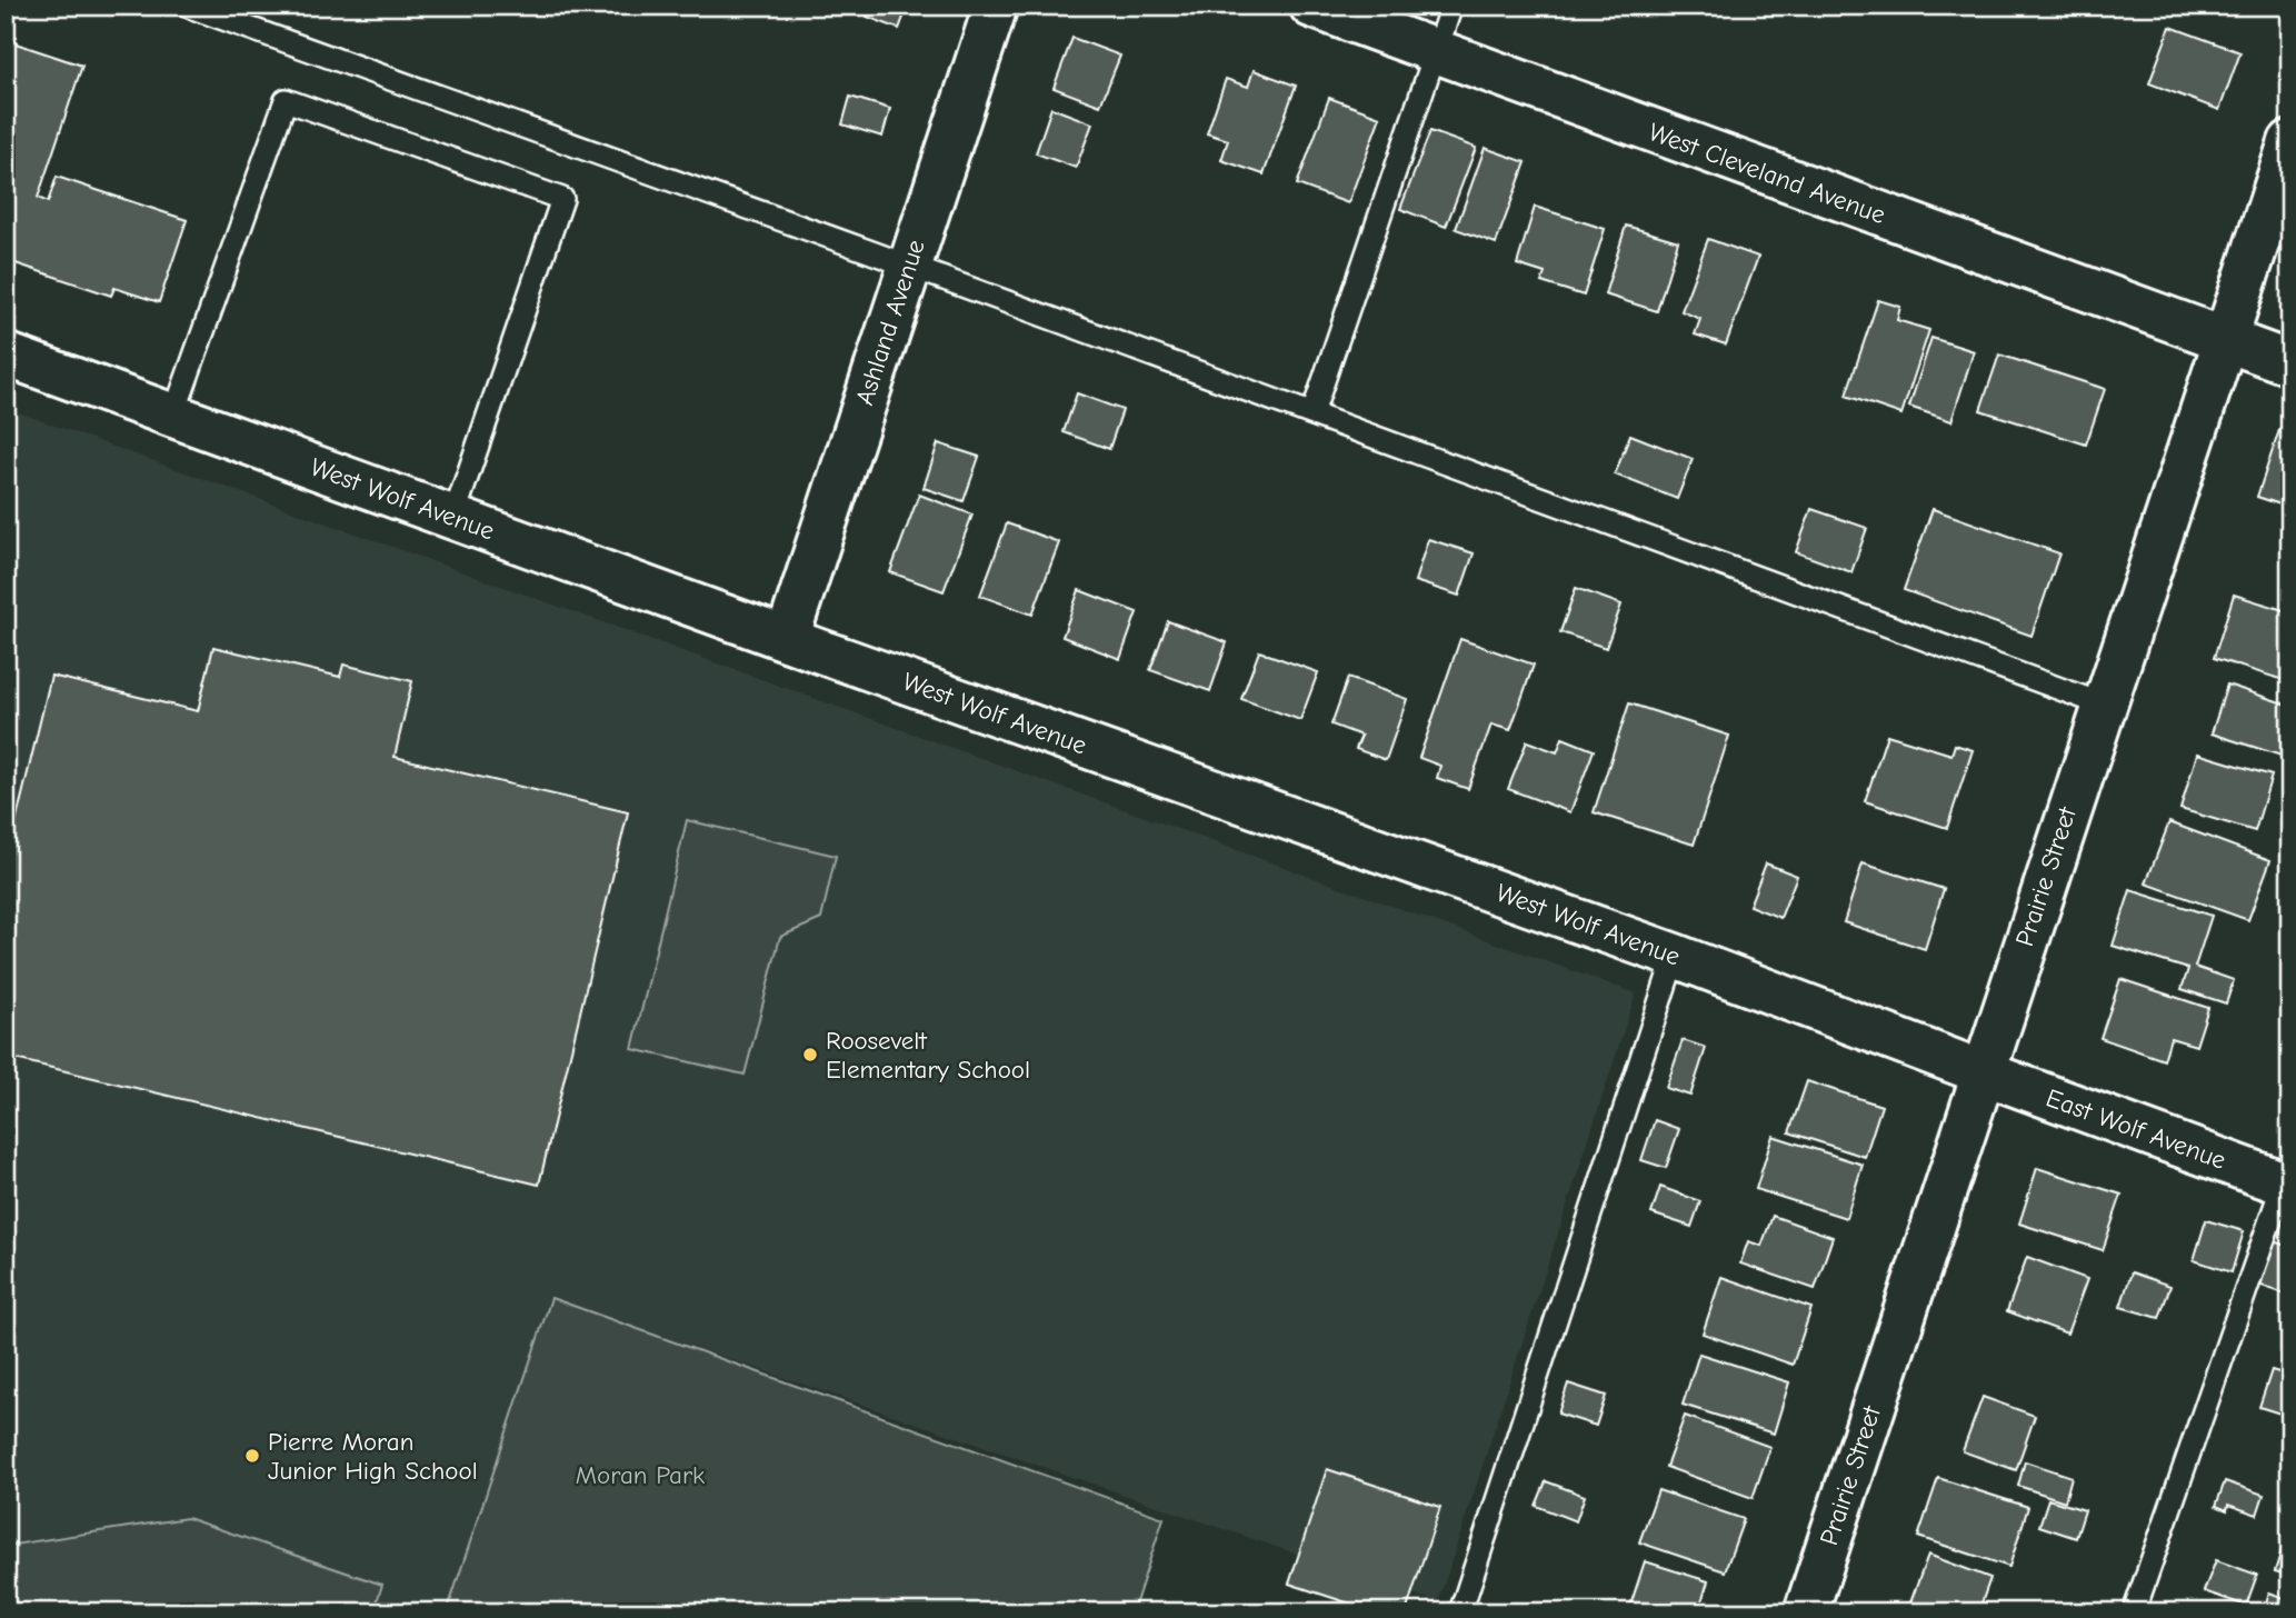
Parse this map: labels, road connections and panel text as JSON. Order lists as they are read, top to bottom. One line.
{"streets":{"street":["West Cleveland Avenue","Ashland Avenue","West Wolf Avenue","Prairie Street","East Wolf Avenue"]},"crossings":[["West Cleveland Avenue","Prairie Street"],["Ashland Avenue","West Wolf Avenue"],["West Wolf Avenue","Prairie Street"],["West Wolf Avenue","East Wolf Avenue"],["Prairie Street","East Wolf Avenue"]],"parks":["Moran Park"],"places":["Roosevelt Elementary School","Pierre Moran Junior High School"]}
